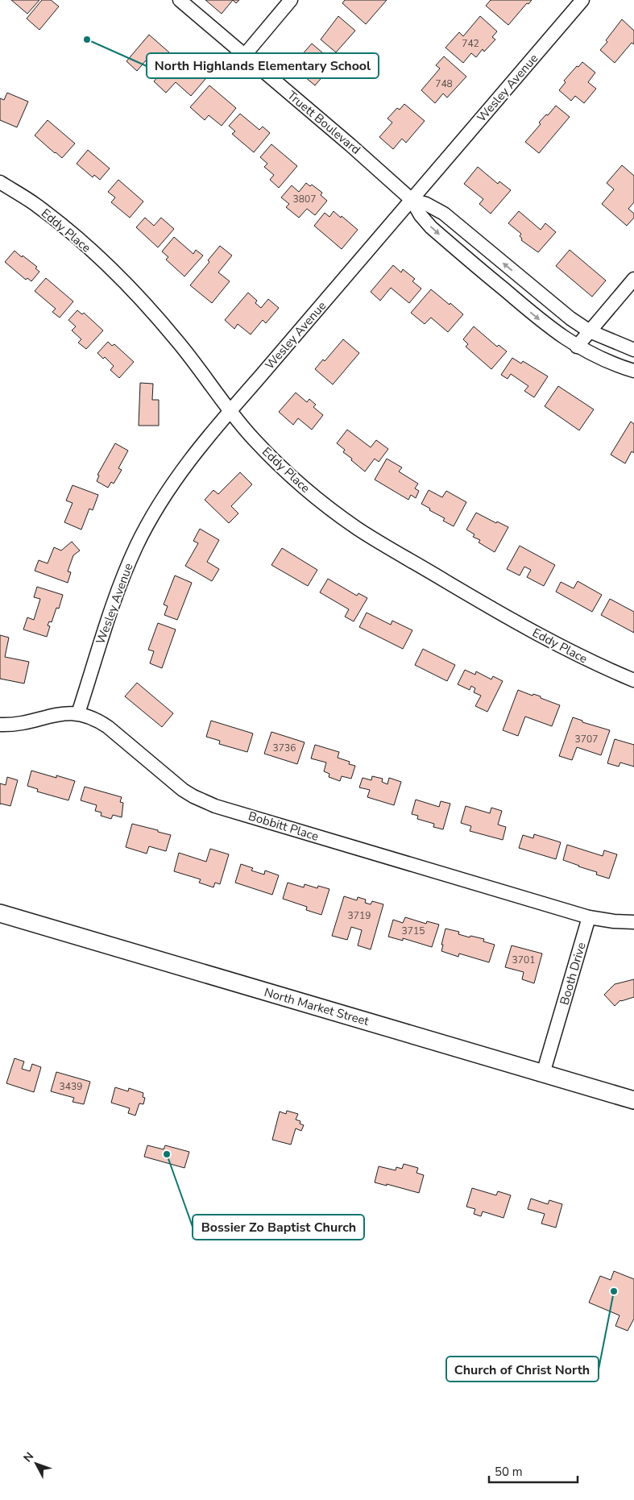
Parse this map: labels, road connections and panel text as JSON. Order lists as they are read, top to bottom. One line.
{"streets":{"main road":["North Market Street"],"street":["Wesley Avenue","Truett Boulevard","Eddy Place","Bobbitt Place","Booth Drive"]},"crossings":[["Wesley Avenue","Truett Boulevard"],["Wesley Avenue","Eddy Place"],["Wesley Avenue","Bobbitt Place"],["Bobbitt Place","Booth Drive"],["Booth Drive","North Market Street"]],"places":["North Highlands Elementary School","Bossier Zo Baptist Church","Church of Christ North"],"house_numbers":["742","748","3807","3707","3736","3719","3715","3701","3439"],"scale_bar":"50 m","north":"top left"}
